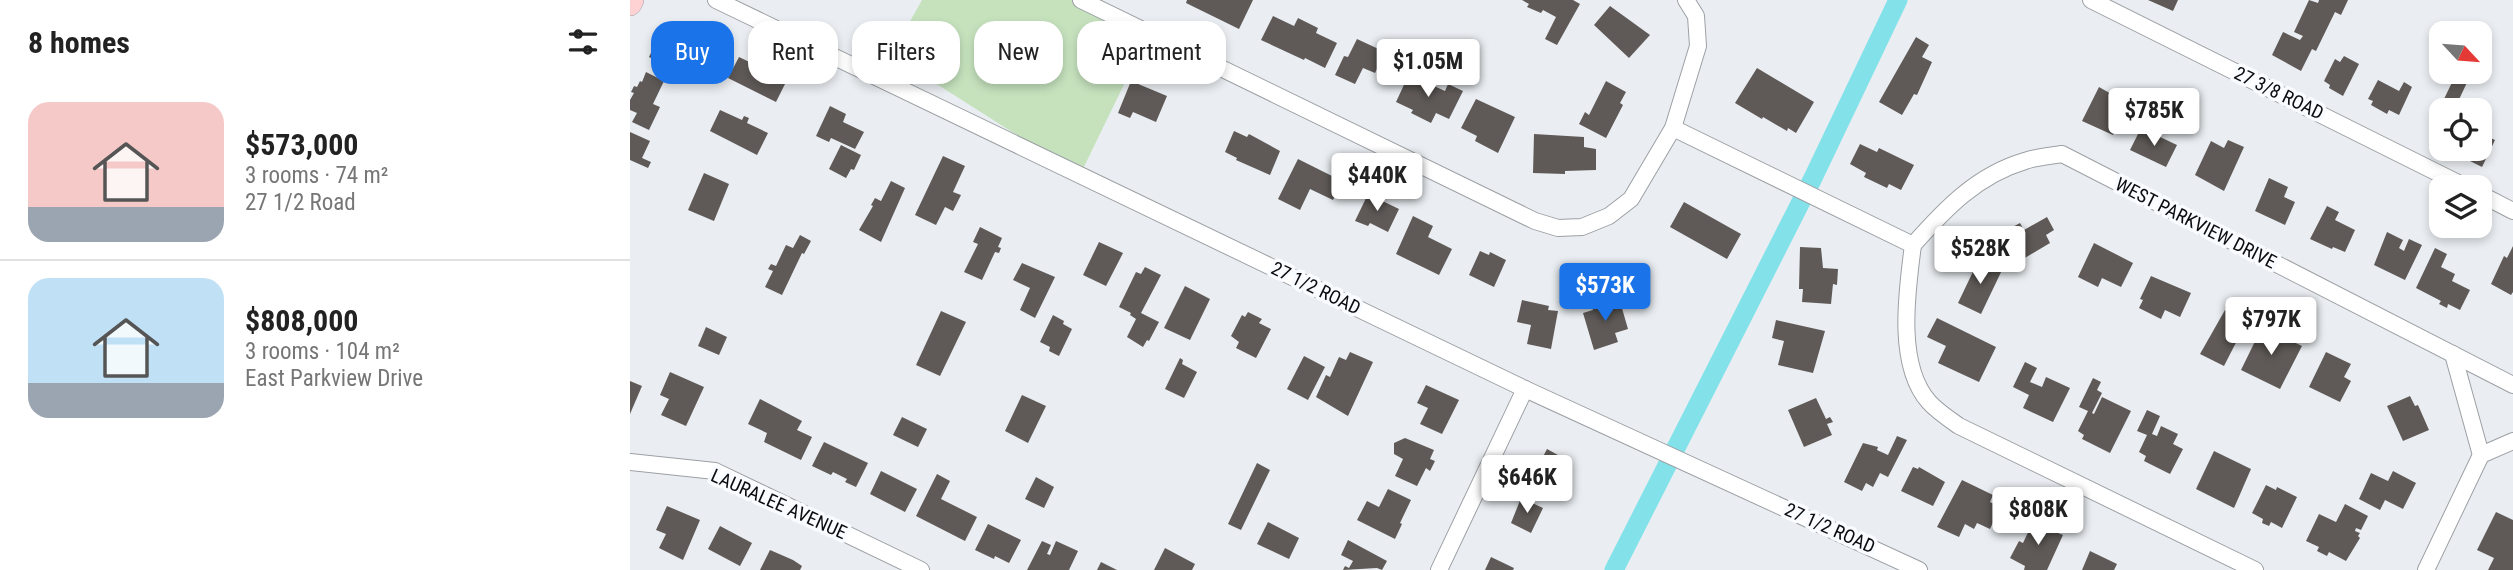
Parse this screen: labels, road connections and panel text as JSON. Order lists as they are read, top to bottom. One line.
{"streets":{"street":["27 3/8 ROAD","WEST PARKVIEW DRIVE","27 1/2 ROAD","LAURALEE AVENUE"]},"north":"bottom right","page":{"heading":"8 homes","chip":["Buy","Rent","Filters","New","Apartment"],"price":["$1.05M","$785K","$440K","$528K","$573K","$797K","$646K","$808K"],"list":[{"name":"$573,000","note":"3 rooms · 74 m² · 27 1/2 Road"},{"name":"$808,000","note":"3 rooms · 104 m² · East Parkview Drive"}]}}
